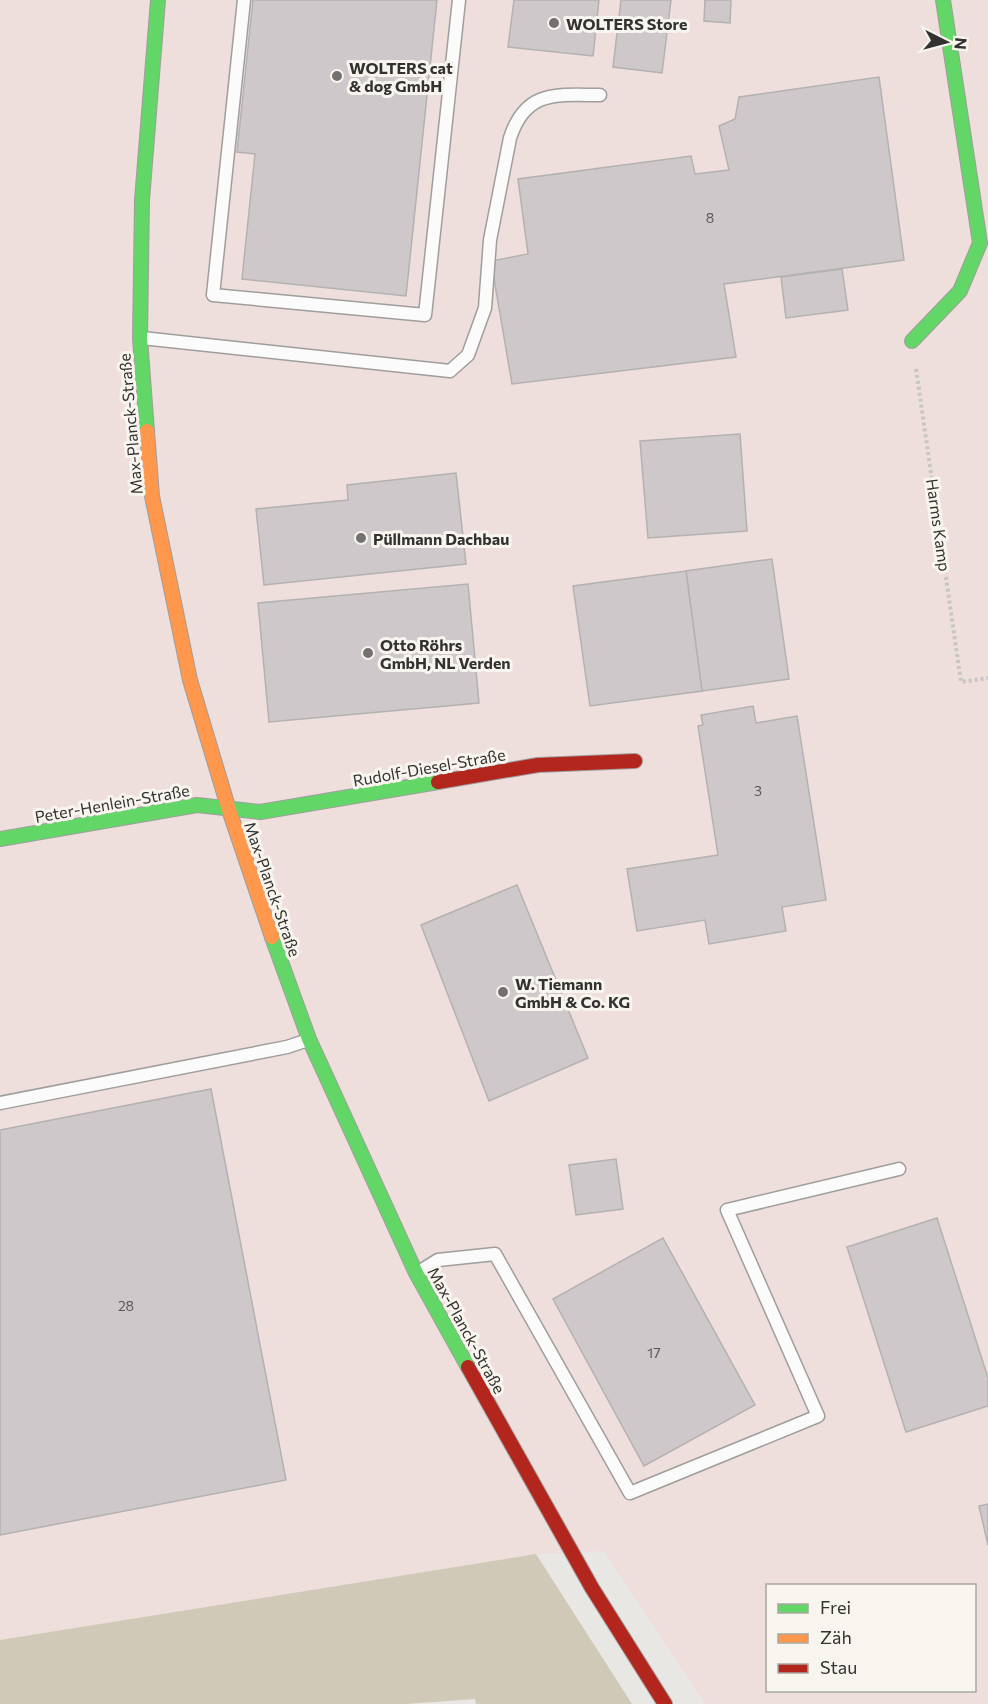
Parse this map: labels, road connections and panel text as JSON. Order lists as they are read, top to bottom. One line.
{"streets":{"street":["Max-Planck-Straße","Rudolf-Diesel-Straße","Peter-Henlein-Straße"],"path":["Harms Kamp"]},"crossings":[["Max-Planck-Straße","Rudolf-Diesel-Straße"],["Max-Planck-Straße","Peter-Henlein-Straße"],["Rudolf-Diesel-Straße","Peter-Henlein-Straße"]],"places":["WOLTERS Store","WOLTERS cat & dog GmbH","Püllmann Dachbau","Otto Röhrs GmbH, NL Verden","W. Tiemann GmbH & Co. KG"],"house_numbers":["8","3","28","17"],"legend":["Frei","Zäh","Stau"],"north":"right"}
